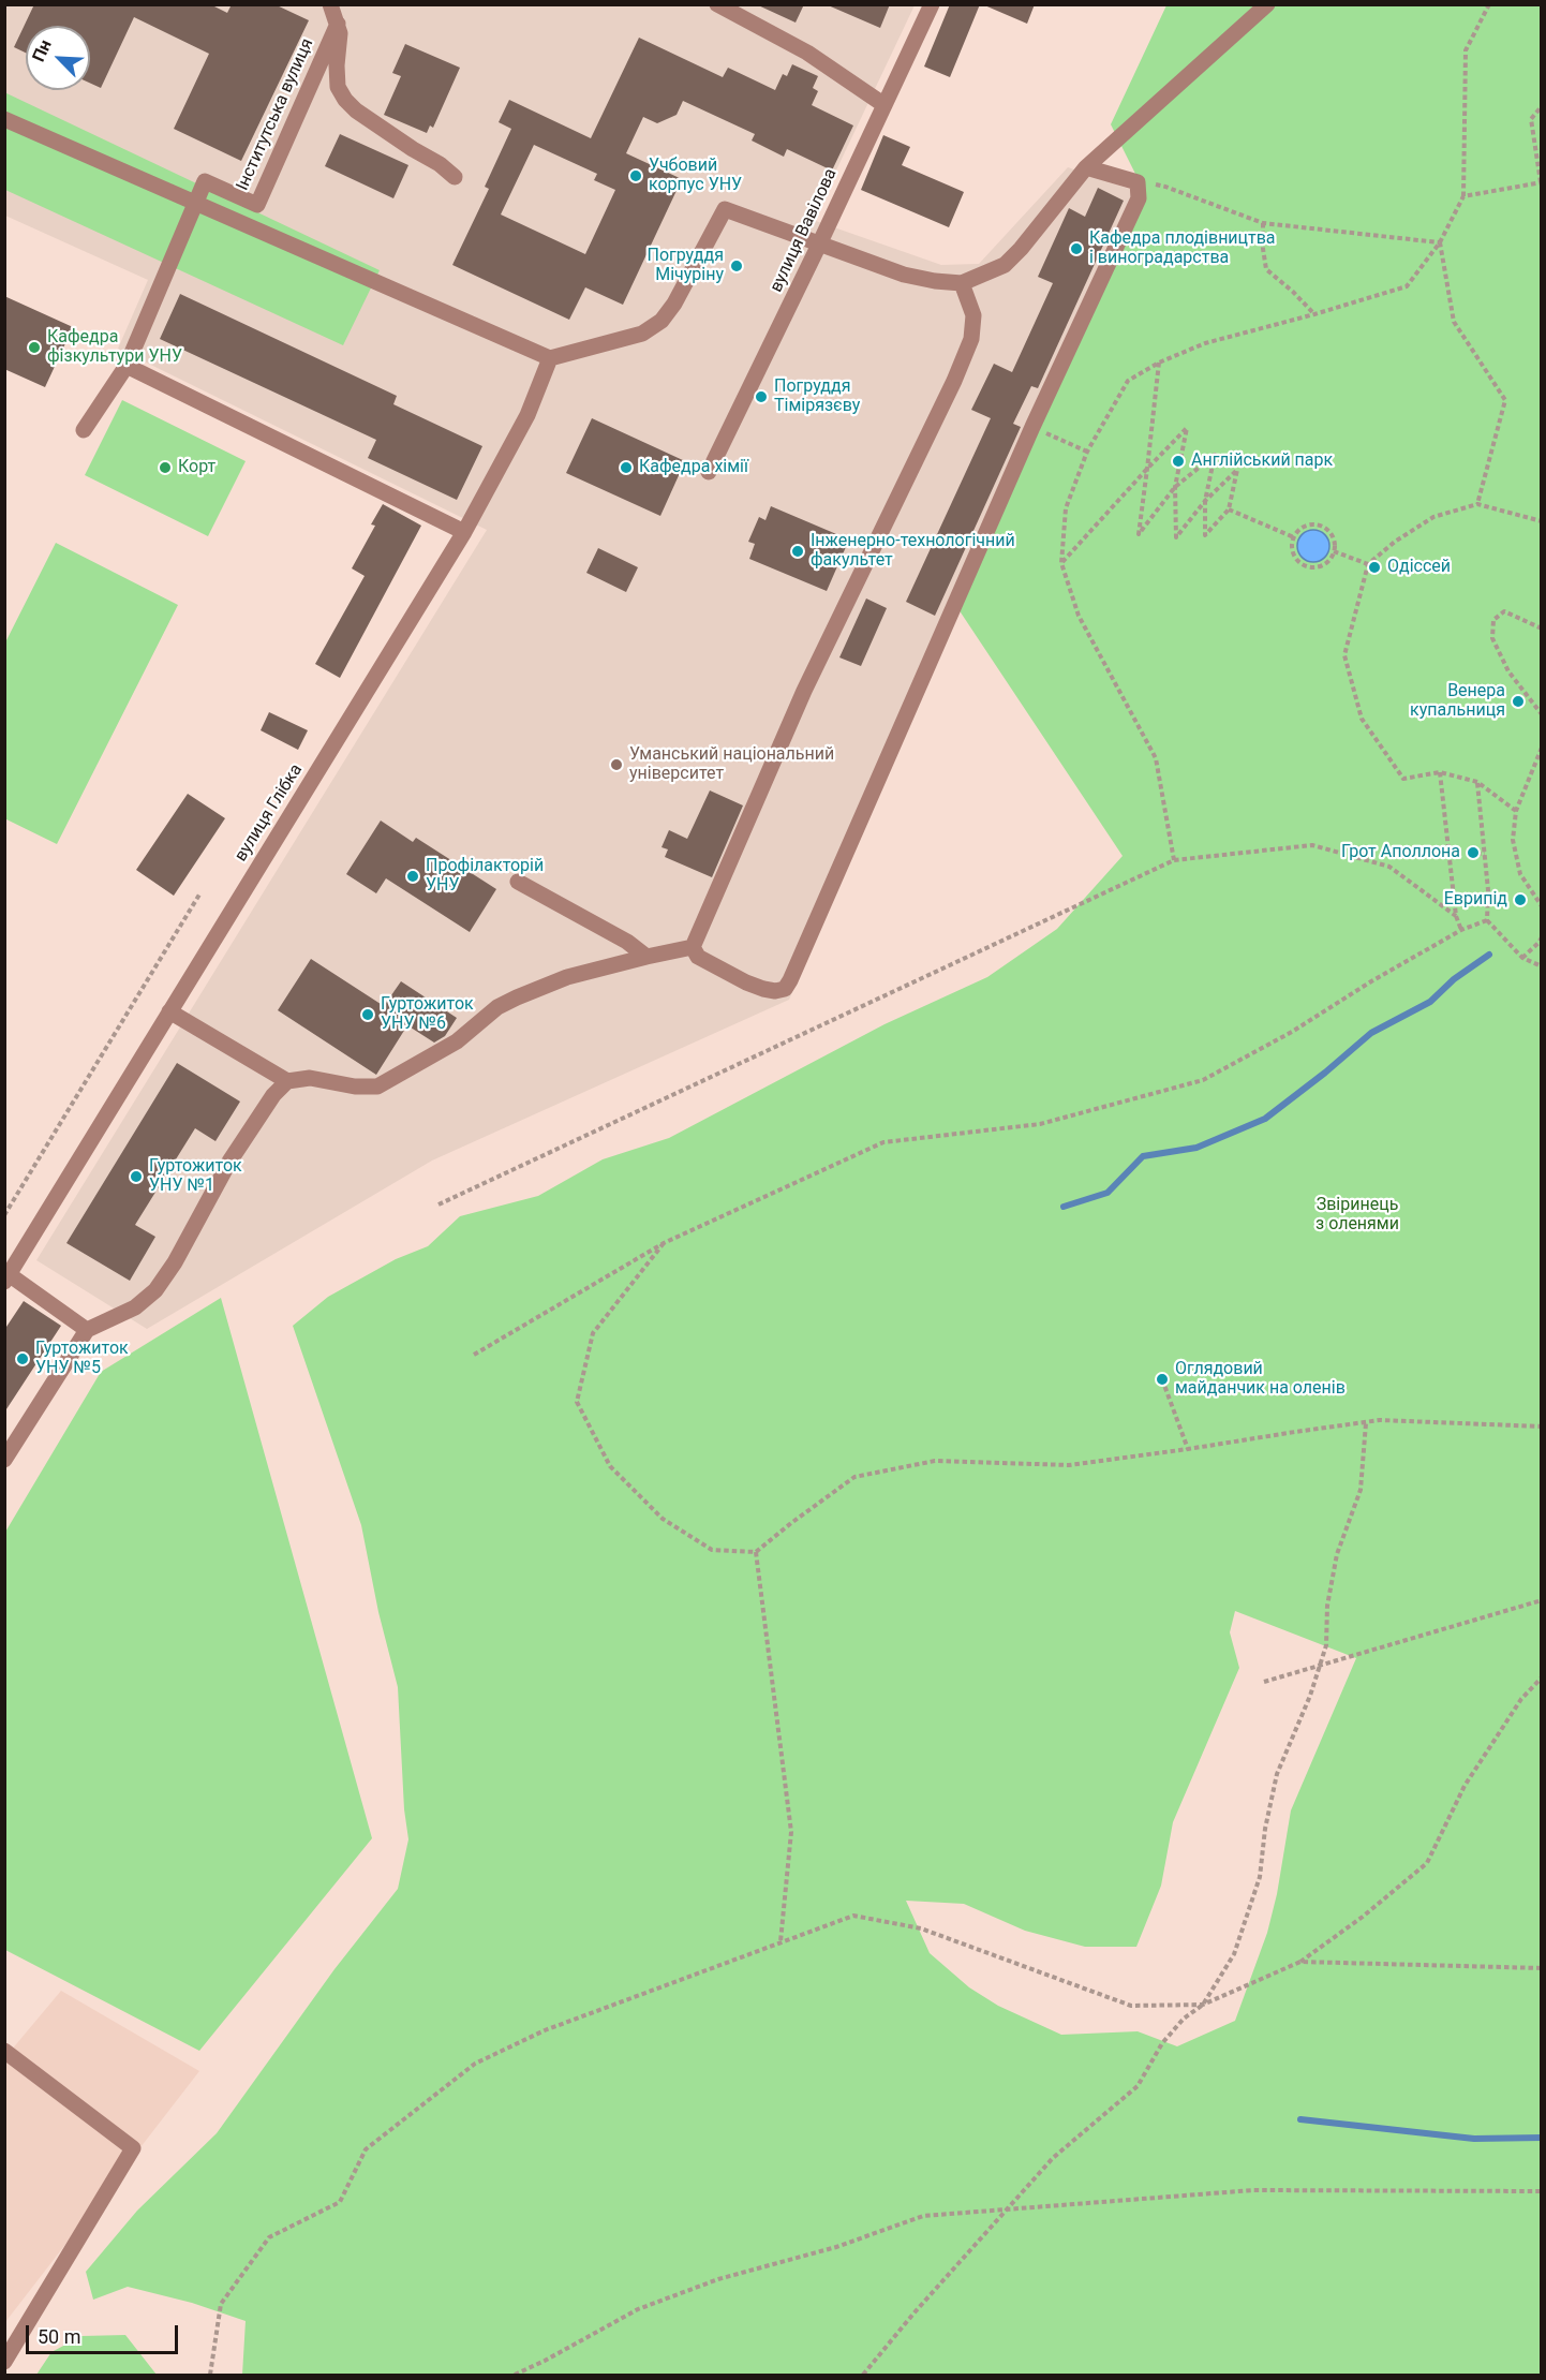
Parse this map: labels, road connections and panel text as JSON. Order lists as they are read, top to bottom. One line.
{"streets":{"street":["Інститутська вулиця","вулиця Вавілова","вулиця Глібка"]},"parks":["Звіринець з оленями"],"places":["Учбовий корпус УНУ","Кафедра плодівництва і виноградарства","Погруддя Мічуріну","Кафедра фізкультури УНУ","Погруддя Тімірязєву","Англійський парк","Корт","Кафедра хімії","Інженерно-технологічний факультет","Одіссей","Венера купальниця","Уманський національний університет","Грот Аполлона","Профілакторій УНУ","Еврипід","Гуртожиток УНУ №6","Гуртожиток УНУ №1","Гуртожиток УНУ №5","Оглядовий майданчик на оленів"],"scale_bar":"50 m","north":"top left"}
